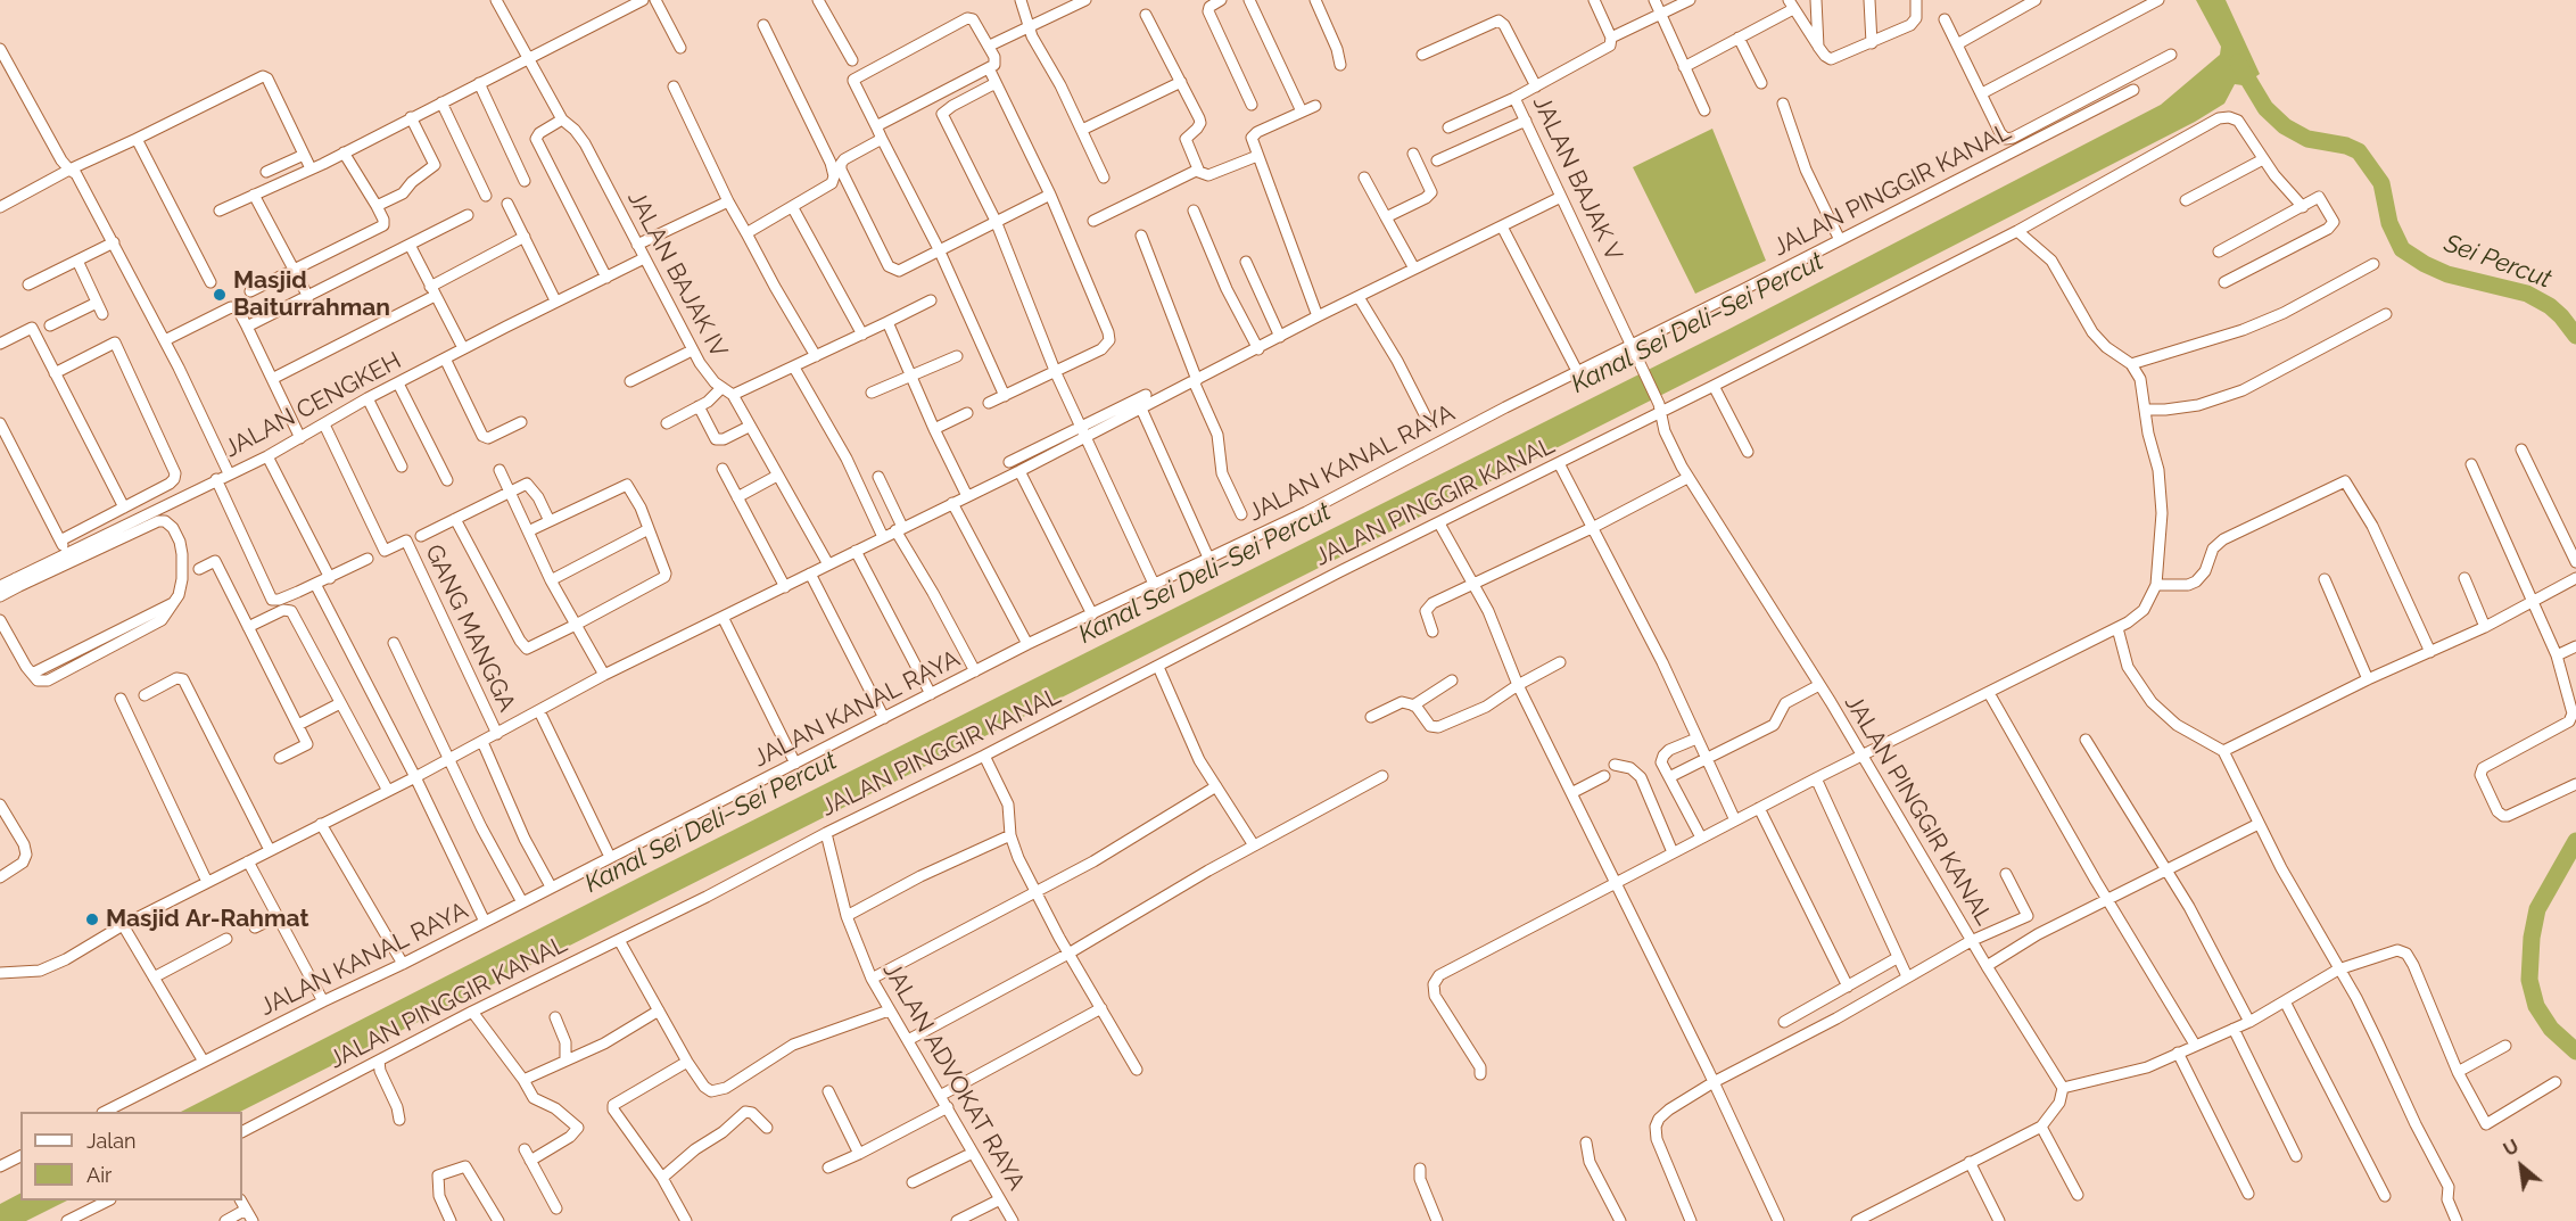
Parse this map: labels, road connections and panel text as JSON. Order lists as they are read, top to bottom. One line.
{"streets":{"street":["JALAN BAJAK V","JALAN PINGGIR KANAL","JALAN BAJAK IV","JALAN CENGKEH","JALAN KANAL RAYA","GANG MANGGA","JALAN ADVOKAT RAYA"]},"crossings":[["JALAN BAJAK V","JALAN PINGGIR KANAL"],["JALAN BAJAK V","JALAN KANAL RAYA"],["JALAN PINGGIR KANAL","JALAN KANAL RAYA"],["JALAN PINGGIR KANAL","JALAN ADVOKAT RAYA"],["JALAN BAJAK IV","JALAN CENGKEH"],["JALAN CENGKEH","GANG MANGGA"]],"water":["Sei Percut","Kanal Sei Deli–Sei Percut"],"places":["Masjid Baiturrahman","Masjid Ar-Rahmat"],"legend":["Jalan","Air"],"north":"top left"}
